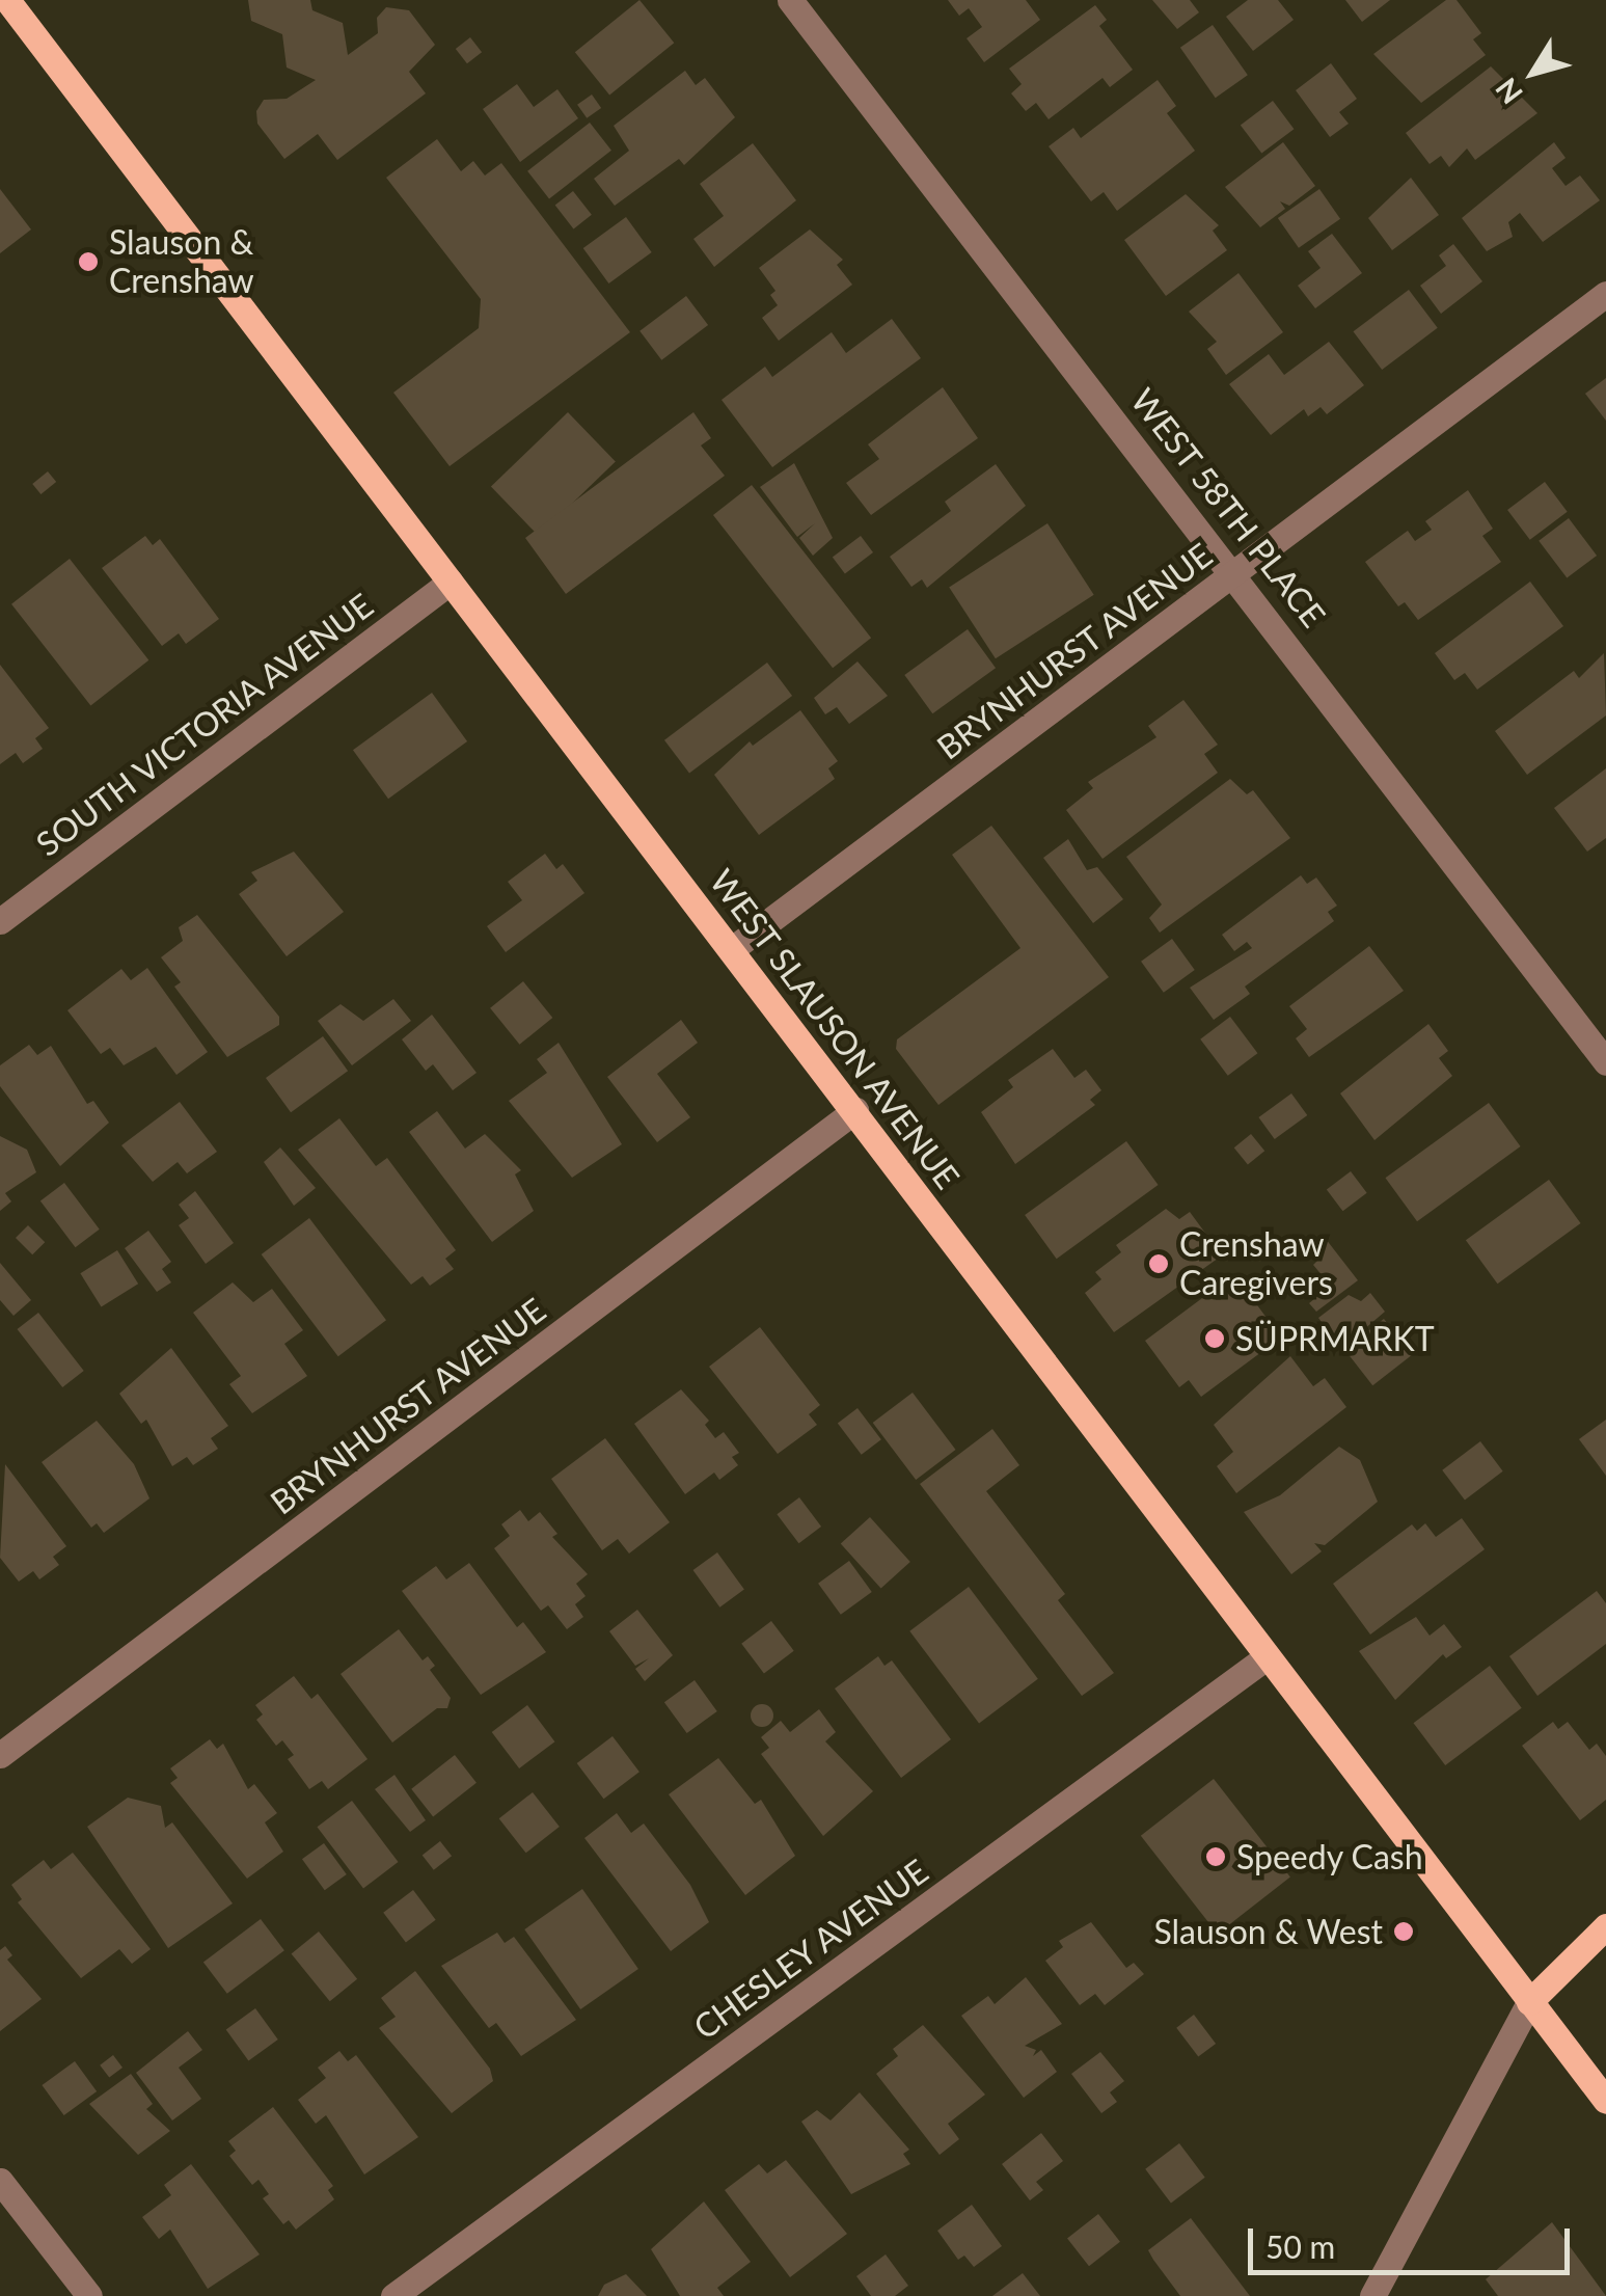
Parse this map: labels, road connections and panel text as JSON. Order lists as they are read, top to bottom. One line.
{"streets":{"main road":["WEST SLAUSON AVENUE"],"street":["WEST 58TH PLACE","BRYNHURST AVENUE","SOUTH VICTORIA AVENUE","CHESLEY AVENUE"]},"crossings":[["WEST 58TH PLACE","BRYNHURST AVENUE"],["BRYNHURST AVENUE","WEST SLAUSON AVENUE"],["SOUTH VICTORIA AVENUE","WEST SLAUSON AVENUE"],["WEST SLAUSON AVENUE","CHESLEY AVENUE"]],"places":["Slauson & Crenshaw","Crenshaw Caregivers","SÜPRMARKT","Speedy Cash","Slauson & West"],"scale_bar":"50 m","north":"bottom left"}
